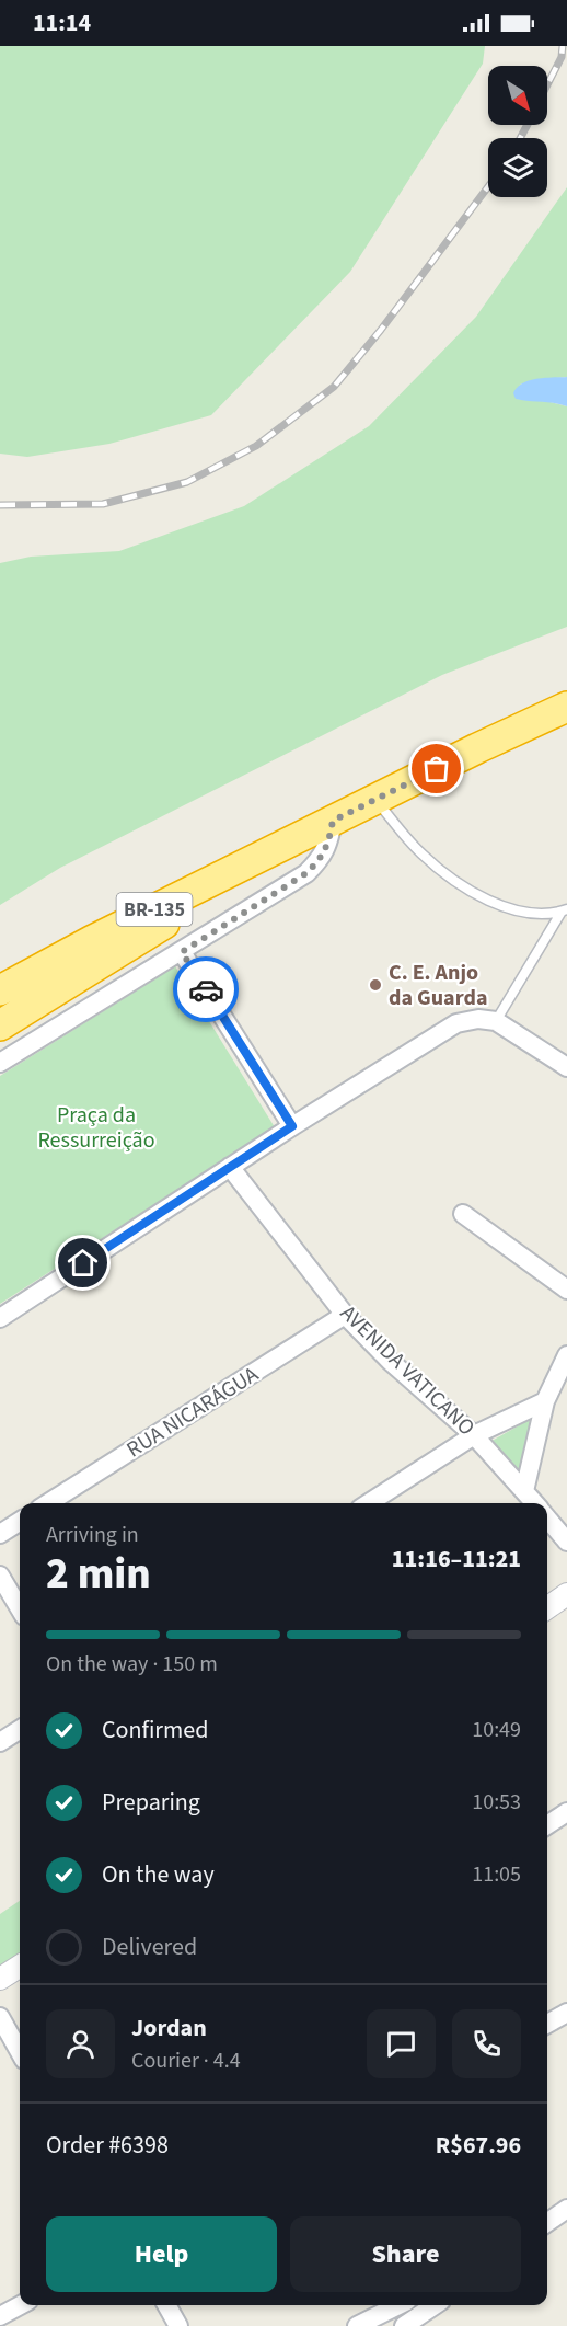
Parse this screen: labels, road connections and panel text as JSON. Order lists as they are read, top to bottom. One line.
{"streets":{"highway":["BR-135"],"street":["AVENIDA VATICANO","RUA NICARÁGUA"]},"crossings":[["AVENIDA VATICANO","RUA NICARÁGUA"]],"parks":["Praça da Ressurreição"],"places":["C. E. Anjo da Guarda"],"north":"bottom right","page":{"status":"11:14","heading":["2 min","Arriving in","11:16–11:21"],"panel":["Jordan","Courier · 4.4","Order #6398","R$67.96"],"bar":"On the way · 150 m","list":[["Confirmed","10:49"],["Preparing","10:53"],["On the way","11:05"],"Delivered"],"buttons":["Help","Share"]}}
